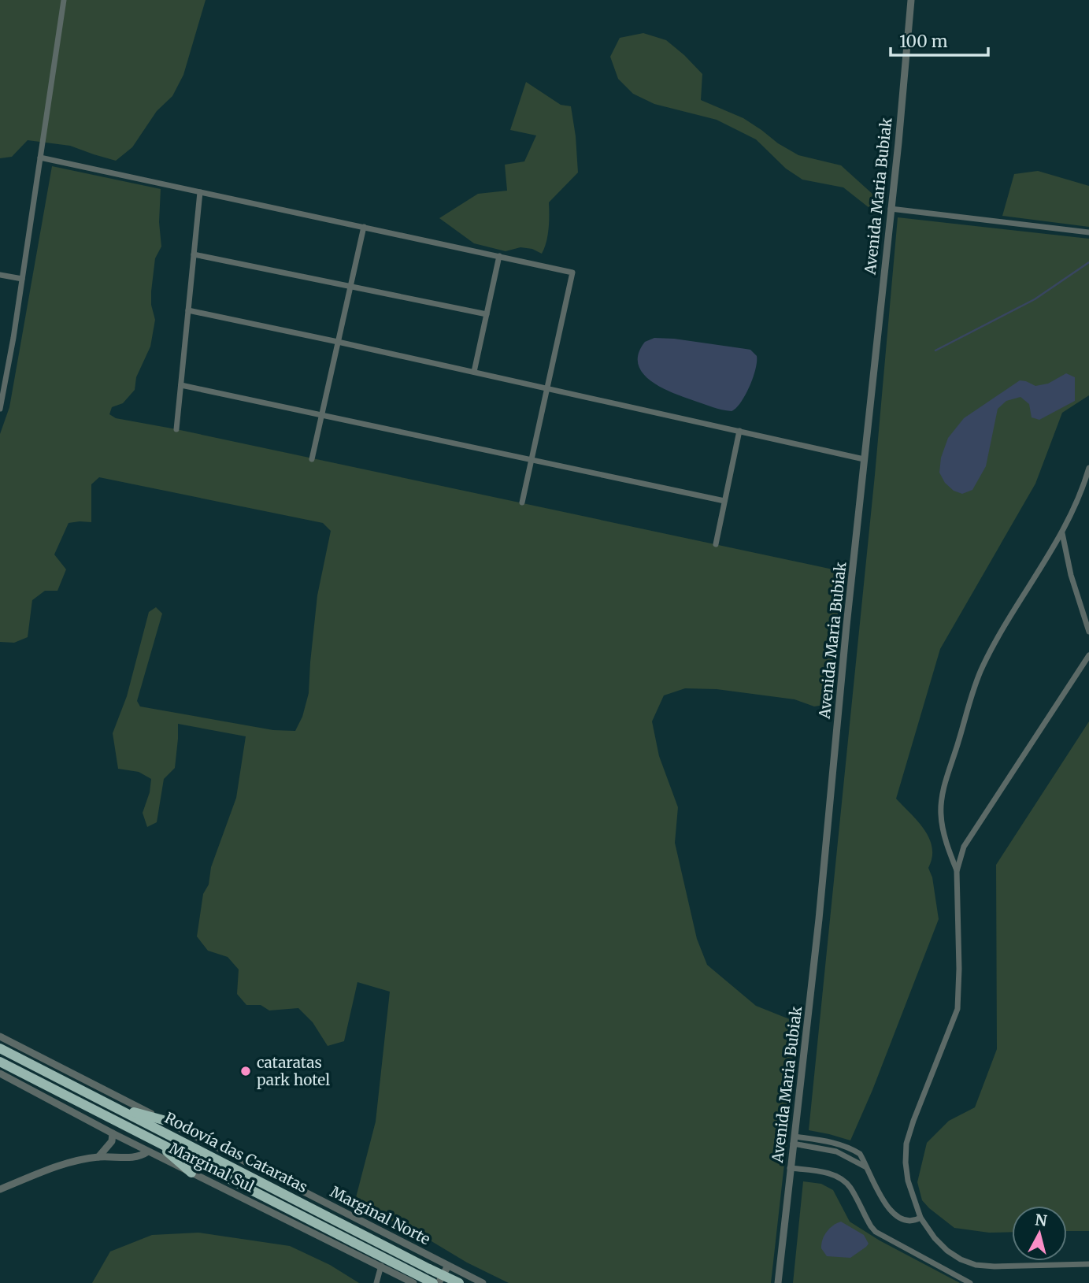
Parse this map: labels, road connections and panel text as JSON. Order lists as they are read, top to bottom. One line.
{"streets":{"highway":["Rodovía das Cataratas"],"street":["Avenida Maria Bubiak","Marginal Sul","Marginal Norte"]},"places":["cataratas park hotel"],"scale_bar":"100 m","north":"top"}
